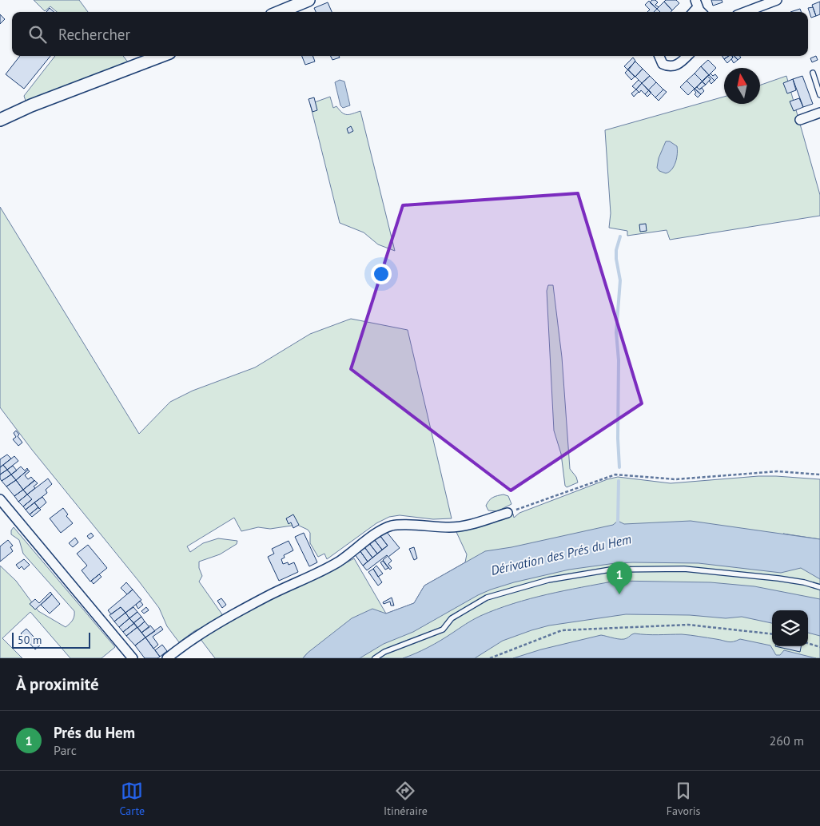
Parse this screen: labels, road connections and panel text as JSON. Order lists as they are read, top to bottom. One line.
{"water":["Dérivation des Prés du Hem"],"scale_bar":"50 m","north":"top","page":{"search":"Rechercher","pins":"1","scale":"50 m","heading":"À proximité","list":[{"mark":"1","name":"Prés du Hem","note":"Parc","value":"260 m"}],"nav":["Carte","Itinéraire","Favoris"]}}
